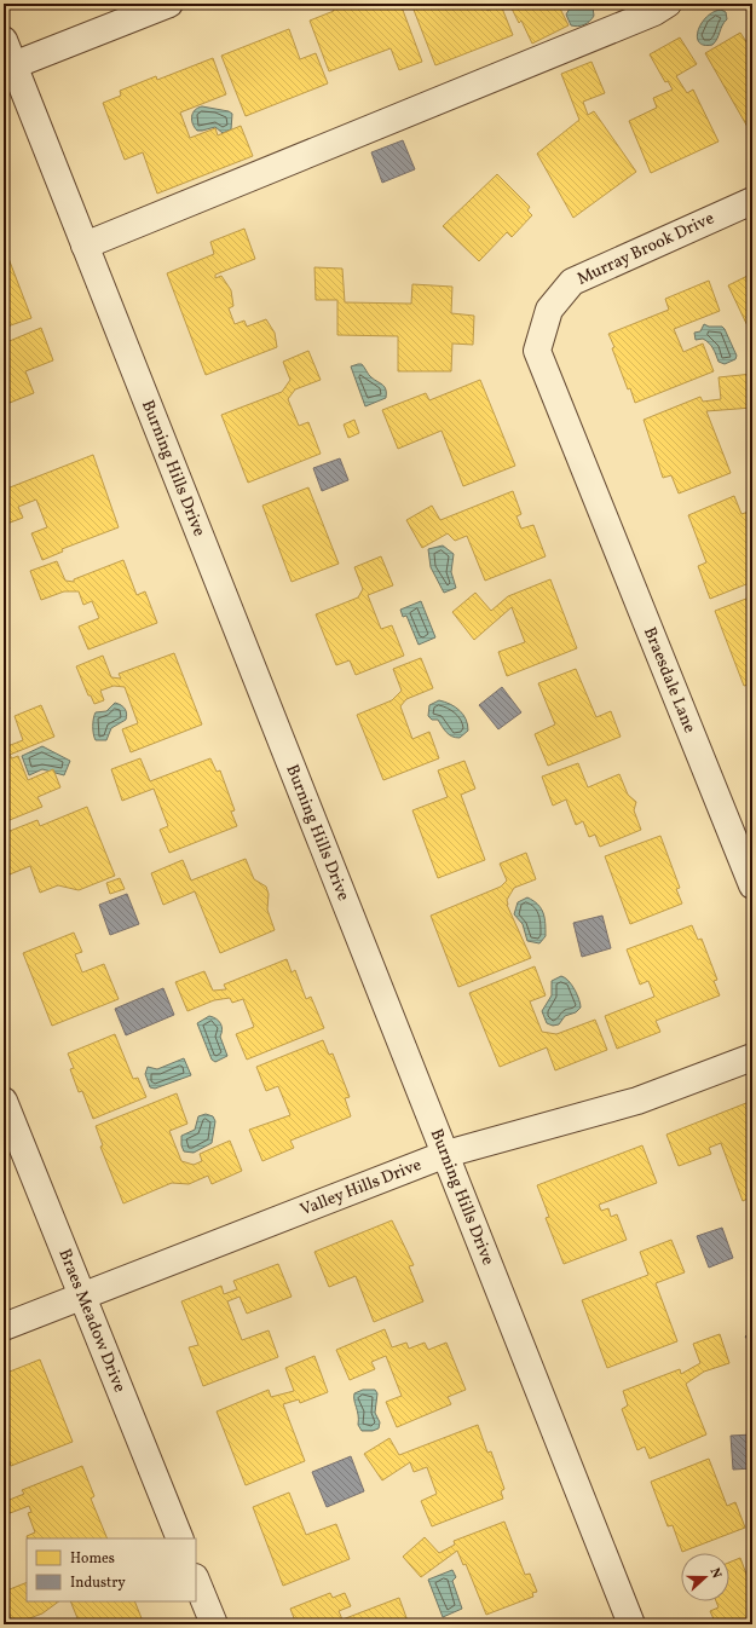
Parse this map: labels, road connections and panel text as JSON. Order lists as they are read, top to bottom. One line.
{"streets":{"street":["Murray Brook Drive","Burning Hills Drive","Braesdale Lane","Valley Hills Drive","Braes Meadow Drive"]},"crossings":[["Murray Brook Drive","Braesdale Lane"],["Burning Hills Drive","Valley Hills Drive"],["Valley Hills Drive","Braes Meadow Drive"]],"legend":["Homes","Industry"],"north":"right"}
